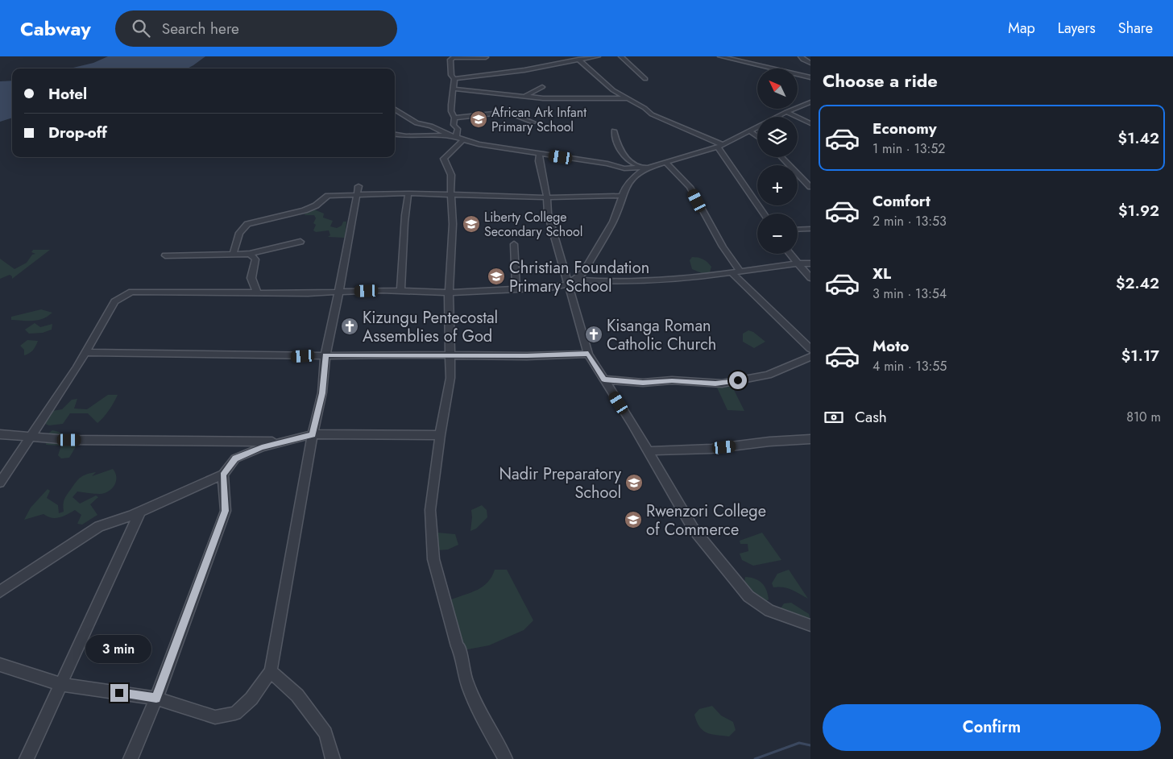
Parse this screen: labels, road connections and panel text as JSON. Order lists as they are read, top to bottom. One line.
{"places":{"school or university":["African Ark Infant Primary School","Liberty College Secondary School","Christian Foundation Primary School","Nadir Preparatory School","Rwenzori College of Commerce"],"church":["Kizungu Pentecostal Assemblies of God","Kisanga Roman Catholic Church"]},"north":"top left","page":{"header":"Cabway","search":"Search here","nav":["Map","Layers","Share"],"heading":"Choose a ride","map_buttons":["+","−"],"banner":["Hotel","Drop-off"],"list":[{"name":"Economy","note":"1 min · 13:52","value":"$1.42"},{"name":"Comfort","note":"2 min · 13:53","value":"$1.92"},{"name":"XL","note":"3 min · 13:54","value":"$2.42"},{"name":"Moto","note":"4 min · 13:55","value":"$1.17"}],"pay":["Cash","810 m"],"bubble":"3 min","buttons":"Confirm"}}
